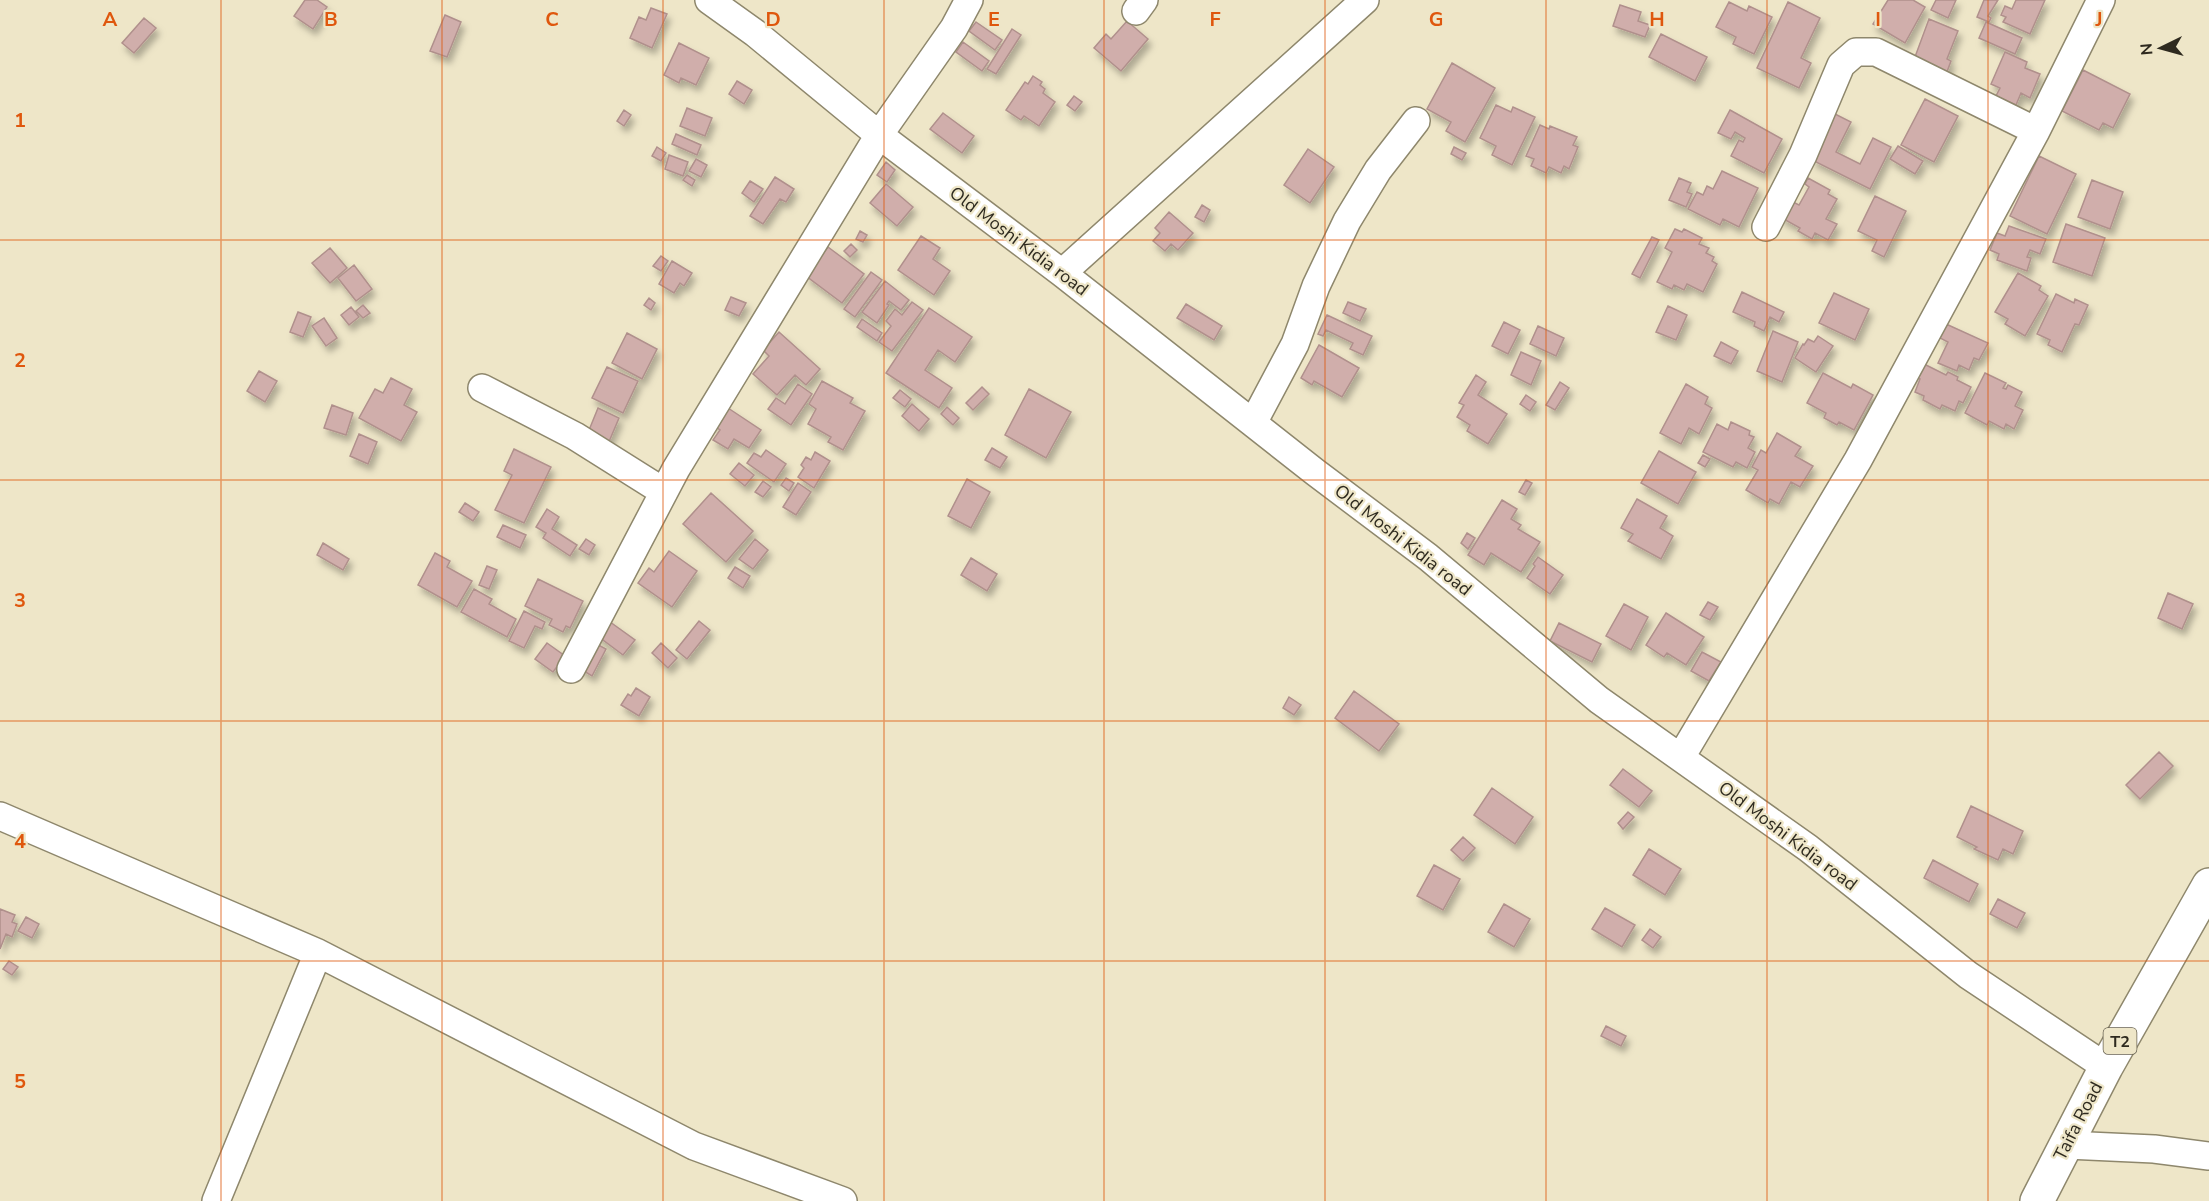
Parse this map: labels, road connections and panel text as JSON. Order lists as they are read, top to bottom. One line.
{"streets":{"highway":["T2","Taifa Road"],"street":["Old Moshi Kidia road"]},"crossings":[["Old Moshi Kidia road","Taifa Road"]],"north":"left","grid":{"columns":["A","B","C","D","E","F","G","H","I","J"],"rows":["1","2","3","4","5"]}}
